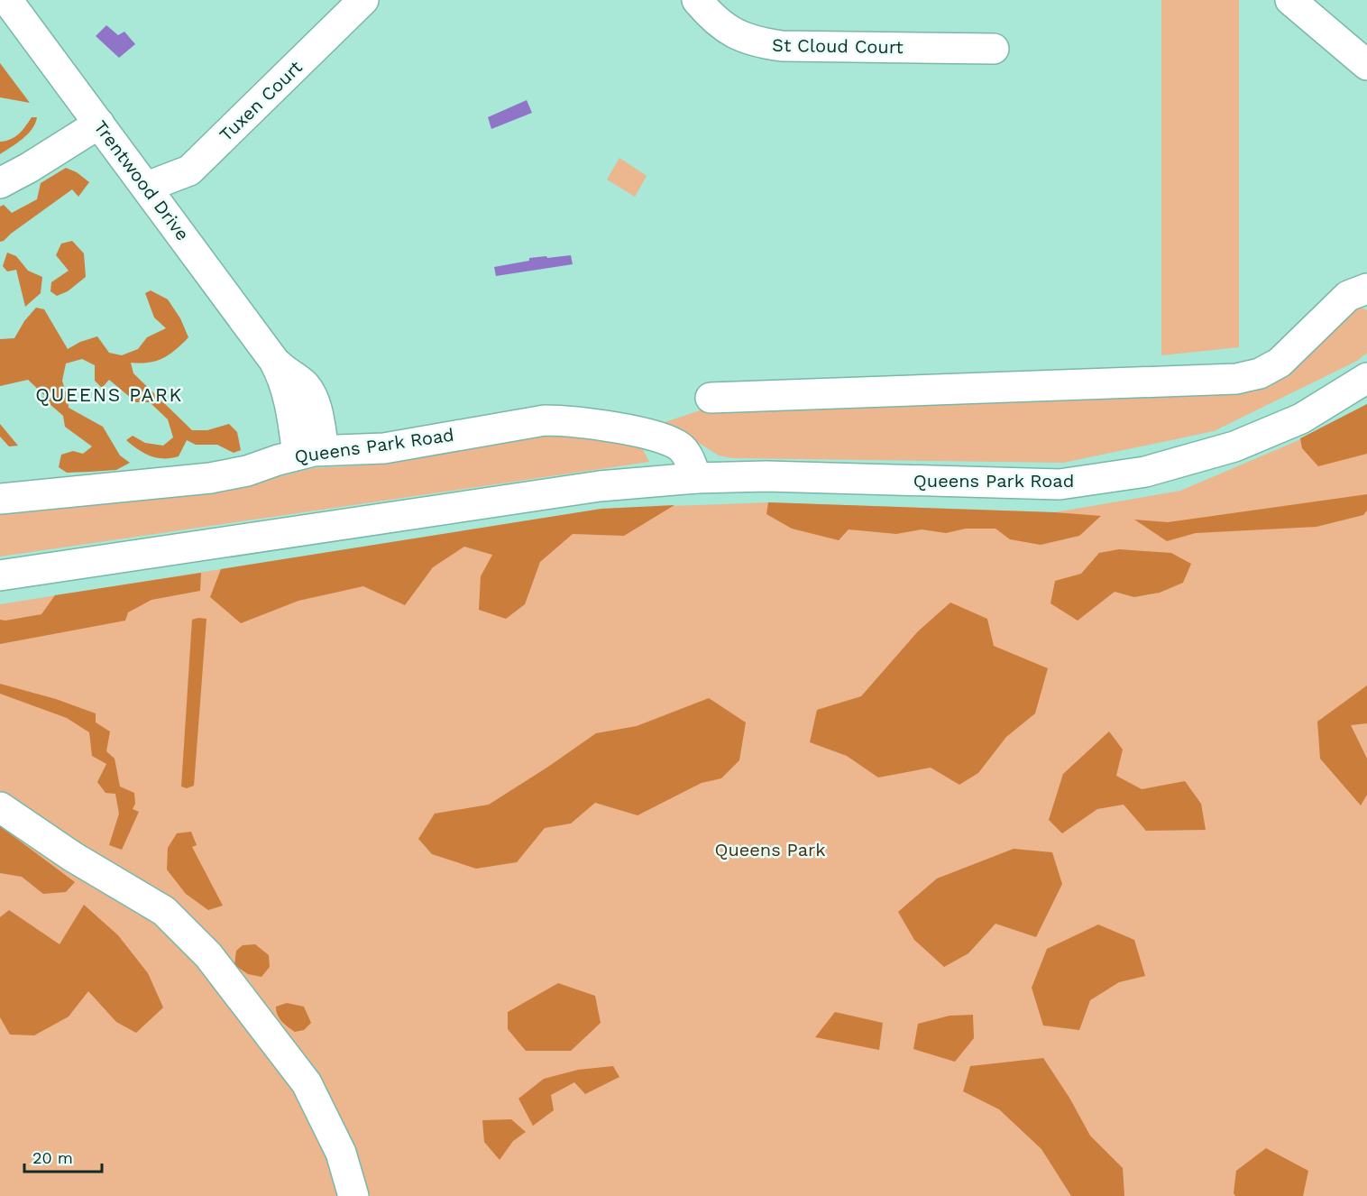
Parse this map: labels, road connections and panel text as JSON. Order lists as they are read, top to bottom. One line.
{"streets":{"street":["St Cloud Court","Tuxen Court","Trentwood Drive","Queens Park Road"]},"crossings":[["Tuxen Court","Trentwood Drive"],["Trentwood Drive","Queens Park Road"]],"districts":["QUEENS PARK"],"parks":["Queens Park"],"scale_bar":"20 m"}
